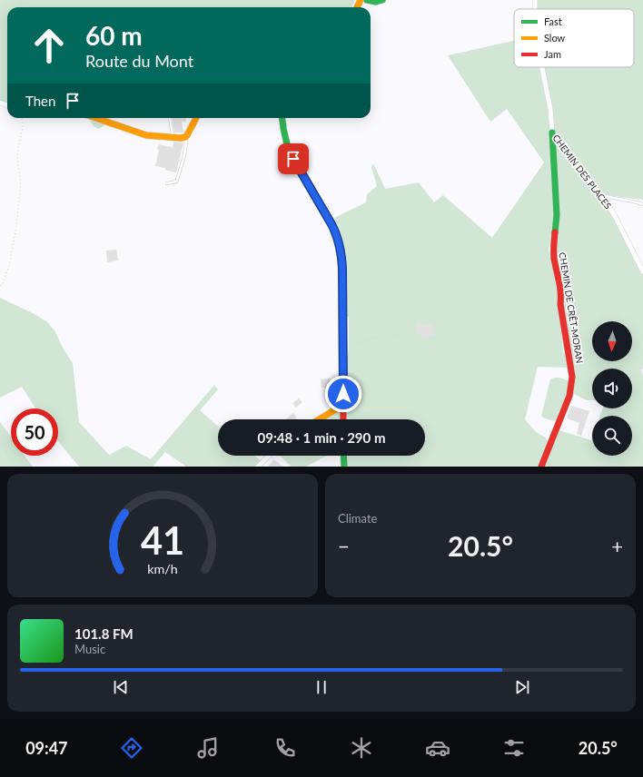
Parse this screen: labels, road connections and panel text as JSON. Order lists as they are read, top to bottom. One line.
{"streets":{"street":["CHEMIN DES PLACES","CHEMIN DE CRÊT-MORAN"]},"crossings":[["CHEMIN DES PLACES","CHEMIN DE CRÊT-MORAN"]],"legend":["Fast","Slow","Jam"],"north":"bottom","page":{"turn":["60 m","Route du Mont"],"then":"Then","limit":"50","trip":"09:48 · 1 min · 290 m","tile":"Climate","heat":["−","20.5°","+"],"song":["101.8 FM","Music"],"tabs":["09:47","20.5°"],"gauge":["41","km/h"]}}
